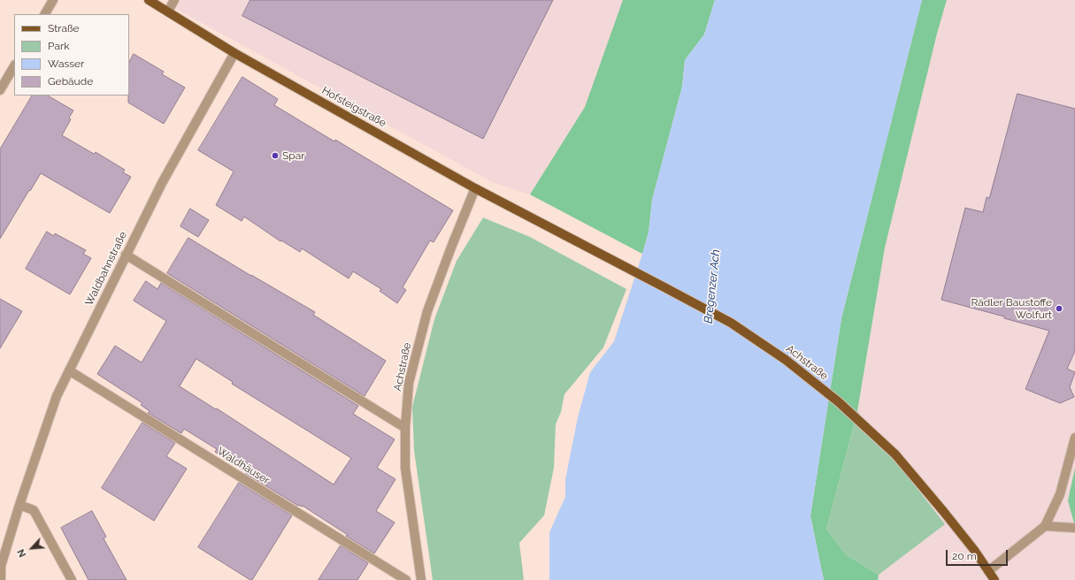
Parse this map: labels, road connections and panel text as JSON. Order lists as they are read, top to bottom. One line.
{"streets":{"main road":["Hofsteigstraße","Achstraße"],"street":["Waldbahnstraße","Waldhäuser"]},"crossings":[["Hofsteigstraße","Waldbahnstraße"],["Hofsteigstraße","Achstraße"],["Waldbahnstraße","Waldhäuser"]],"water":["Bregenzer Ach"],"places":["Spar","Rädler Baustoffe Wolfurt"],"legend":["Straße","Park","Wasser","Gebäude"],"scale_bar":"20 m","north":"bottom left"}
